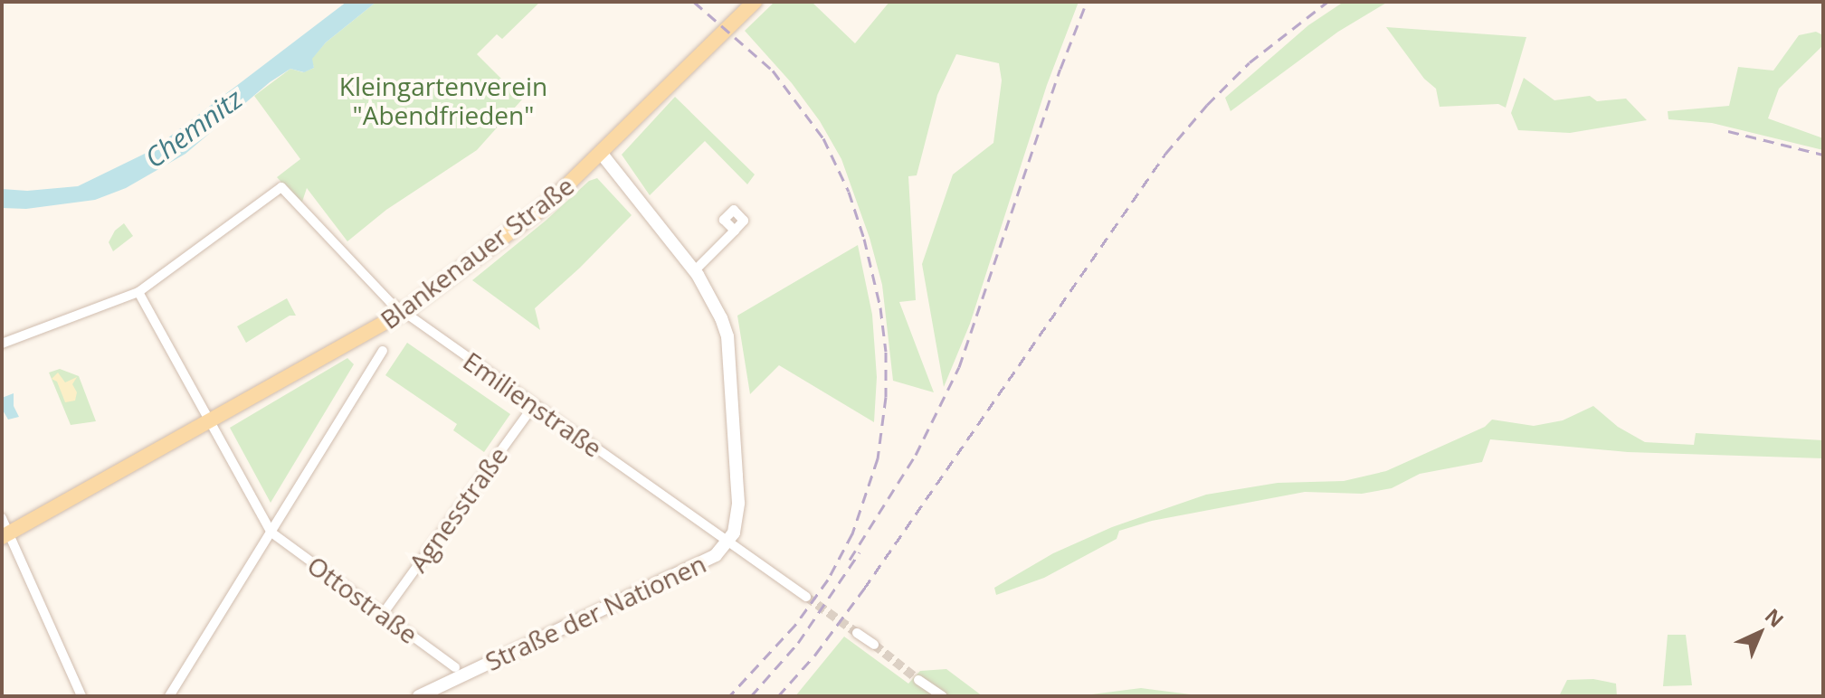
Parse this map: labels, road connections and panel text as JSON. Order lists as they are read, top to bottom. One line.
{"streets":{"main road":["Blankenauer Straße","Straße der Nationen"],"street":["Emilienstraße","Agnesstraße","Ottostraße"]},"crossings":[["Blankenauer Straße","Emilienstraße"],["Emilienstraße","Agnesstraße"],["Emilienstraße","Straße der Nationen"],["Agnesstraße","Ottostraße"]],"water":["Chemnitz"],"parks":["Kleingartenverein \"Abendfrieden\""],"north":"top right"}
